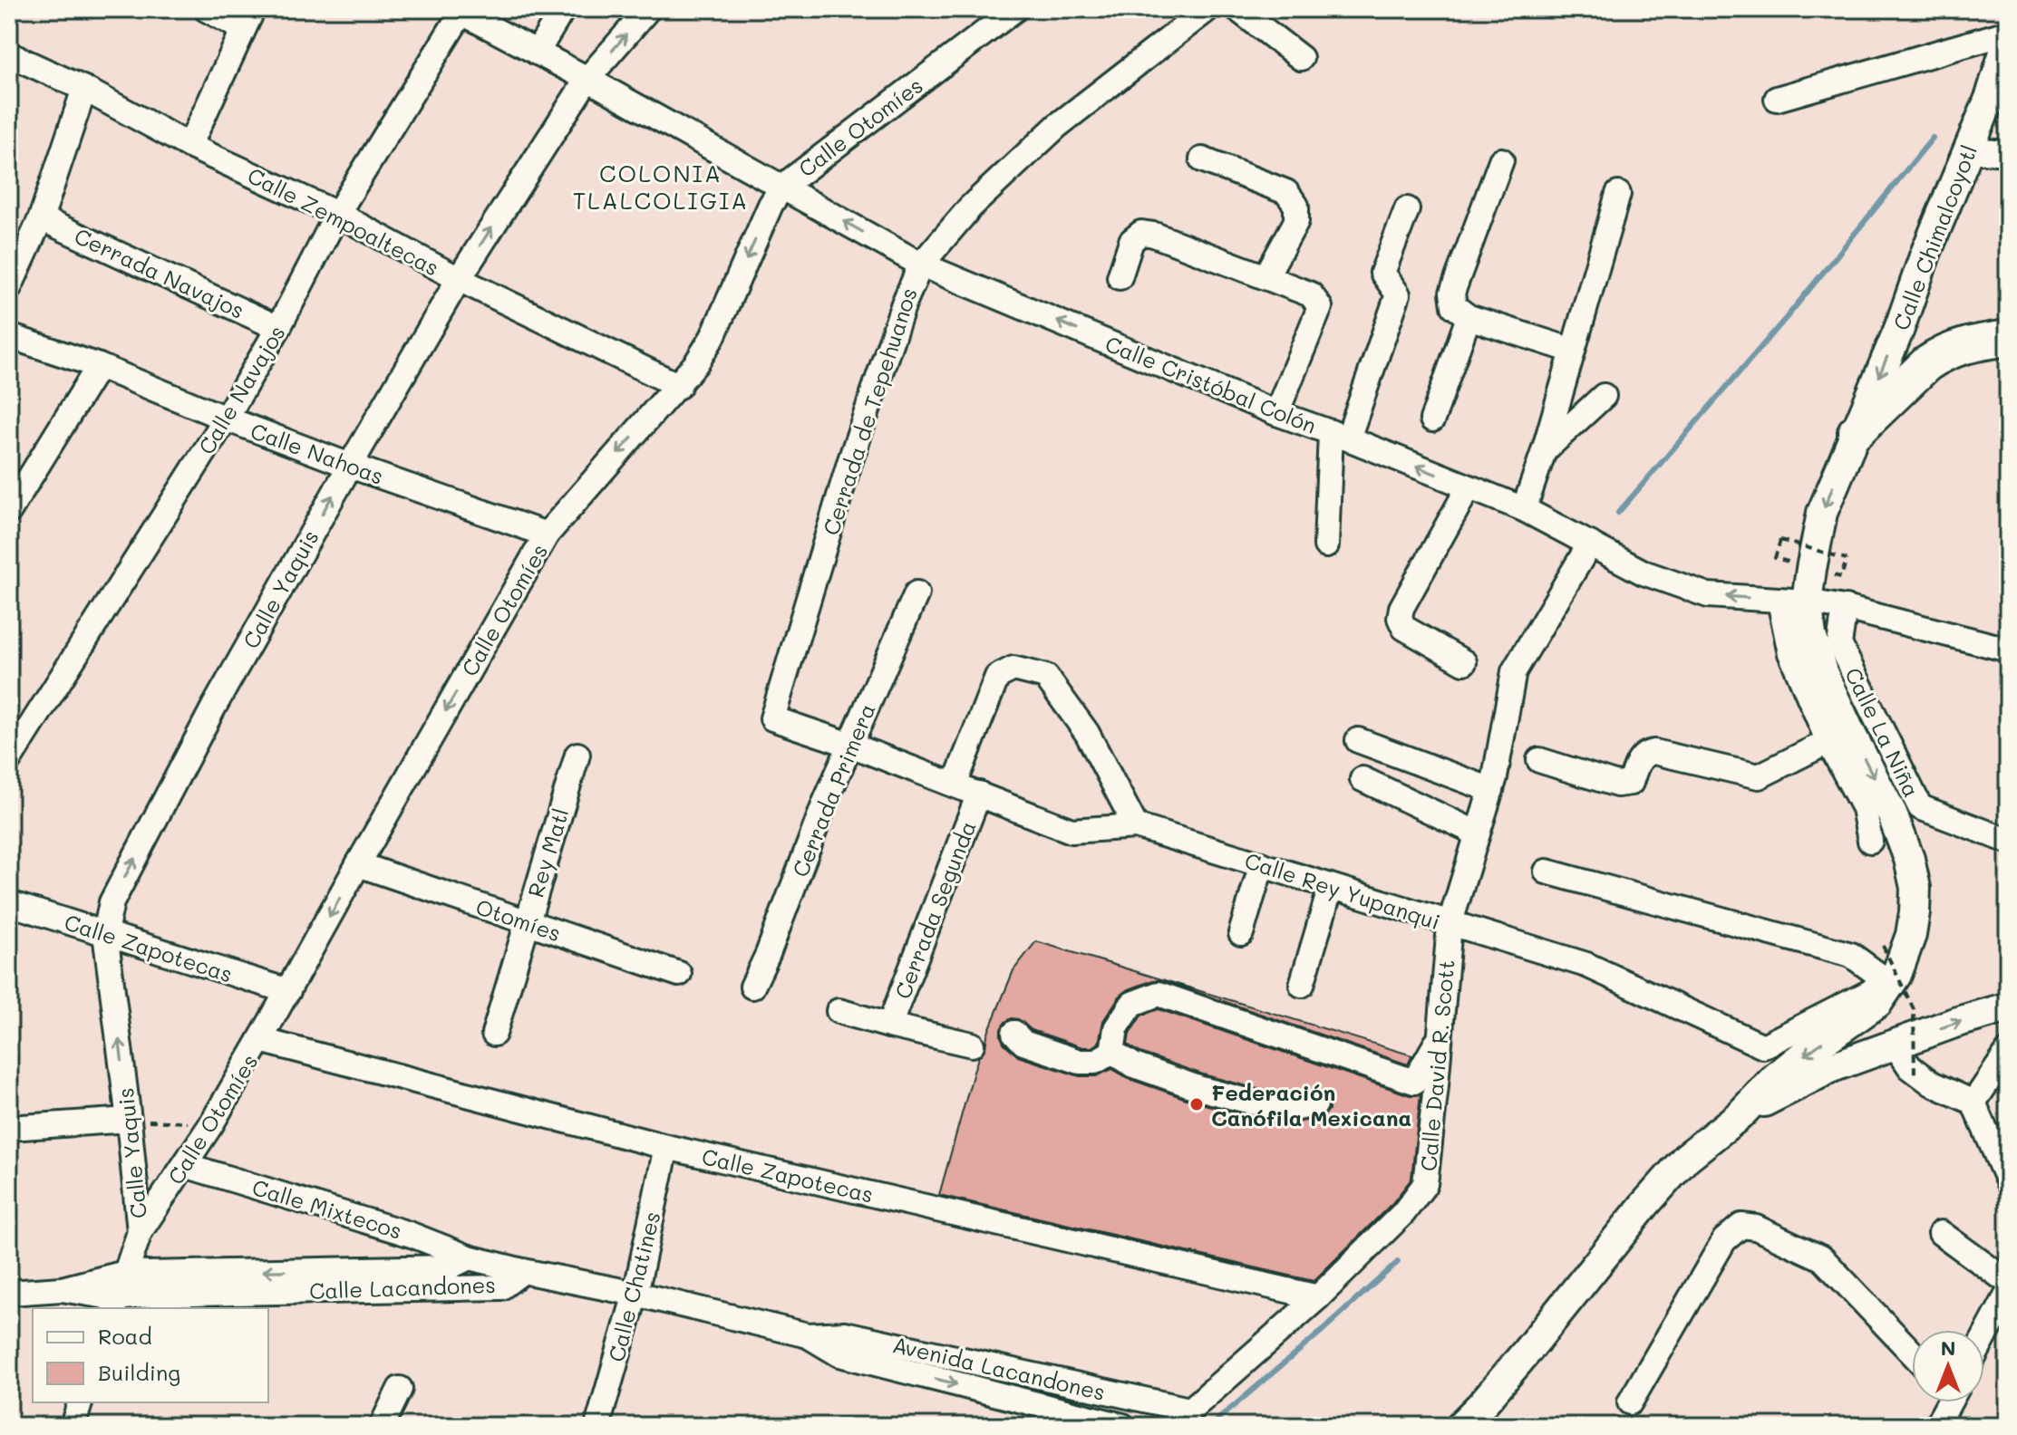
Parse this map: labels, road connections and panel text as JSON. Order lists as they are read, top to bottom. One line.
{"streets":{"main road":["Calle Chimalcoyotl"],"street":["Calle Otomíes","Calle Zempoaltecas","Cerrada Navajos","Calle Cristóbal Colón","Calle Navajos","Cerrada de Tepehuanos","Calle Nahoas","Calle Yaquis","Calle La Niña","Cerrada Primera","Rey Matl","Calle Rey Yupanqui","Cerrada Segunda","Otomíes","Calle Zapotecas","Calle David R. Scott","Calle Mixtecos","Calle Chatines","Calle Lacandones","Avenida Lacandones"]},"crossings":[["Calle Otomíes","Calle Zempoaltecas"],["Calle Otomíes","Calle Cristóbal Colón"],["Calle Otomíes","Calle Nahoas"],["Calle Otomíes","Calle Yaquis"],["Calle Otomíes","Otomíes"],["Calle Otomíes","Calle Zapotecas"],["Calle Otomíes","Calle Mixtecos"],["Calle Otomíes","Calle Lacandones"],["Calle Zempoaltecas","Calle Navajos"],["Calle Zempoaltecas","Calle Yaquis"],["Calle Chimalcoyotl","Calle Cristóbal Colón"],["Calle Chimalcoyotl","Calle Rey Yupanqui"],["Cerrada Navajos","Calle Navajos"],["Calle Cristóbal Colón","Calle Navajos"],["Calle Cristóbal Colón","Cerrada de Tepehuanos"],["Calle Cristóbal Colón","Calle Yaquis"],["Calle Cristóbal Colón","Calle La Niña"],["Calle Cristóbal Colón","Calle David R. Scott"],["Calle Navajos","Calle Nahoas"],["Cerrada de Tepehuanos","Calle Rey Yupanqui"],["Calle Nahoas","Calle Yaquis"],["Calle Yaquis","Calle Zapotecas"],["Cerrada Primera","Calle Rey Yupanqui"],["Rey Matl","Otomíes"],["Calle Rey Yupanqui","Cerrada Segunda"],["Calle Rey Yupanqui","Calle David R. Scott"],["Calle Zapotecas","Calle David R. Scott"],["Calle Zapotecas","Calle Chatines"],["Calle David R. Scott","Avenida Lacandones"],["Calle Mixtecos","Calle Lacandones"],["Calle Mixtecos","Avenida Lacandones"],["Calle Chatines","Avenida Lacandones"],["Calle Lacandones","Avenida Lacandones"]],"one_way":["Calle Otomíes","Calle Chimalcoyotl","Calle Cristóbal Colón","Calle Yaquis"],"districts":["COLONIA TLALCOLIGIA"],"places":["Federación Canófila Mexicana"],"legend":["Road","Building"],"north":"top"}
